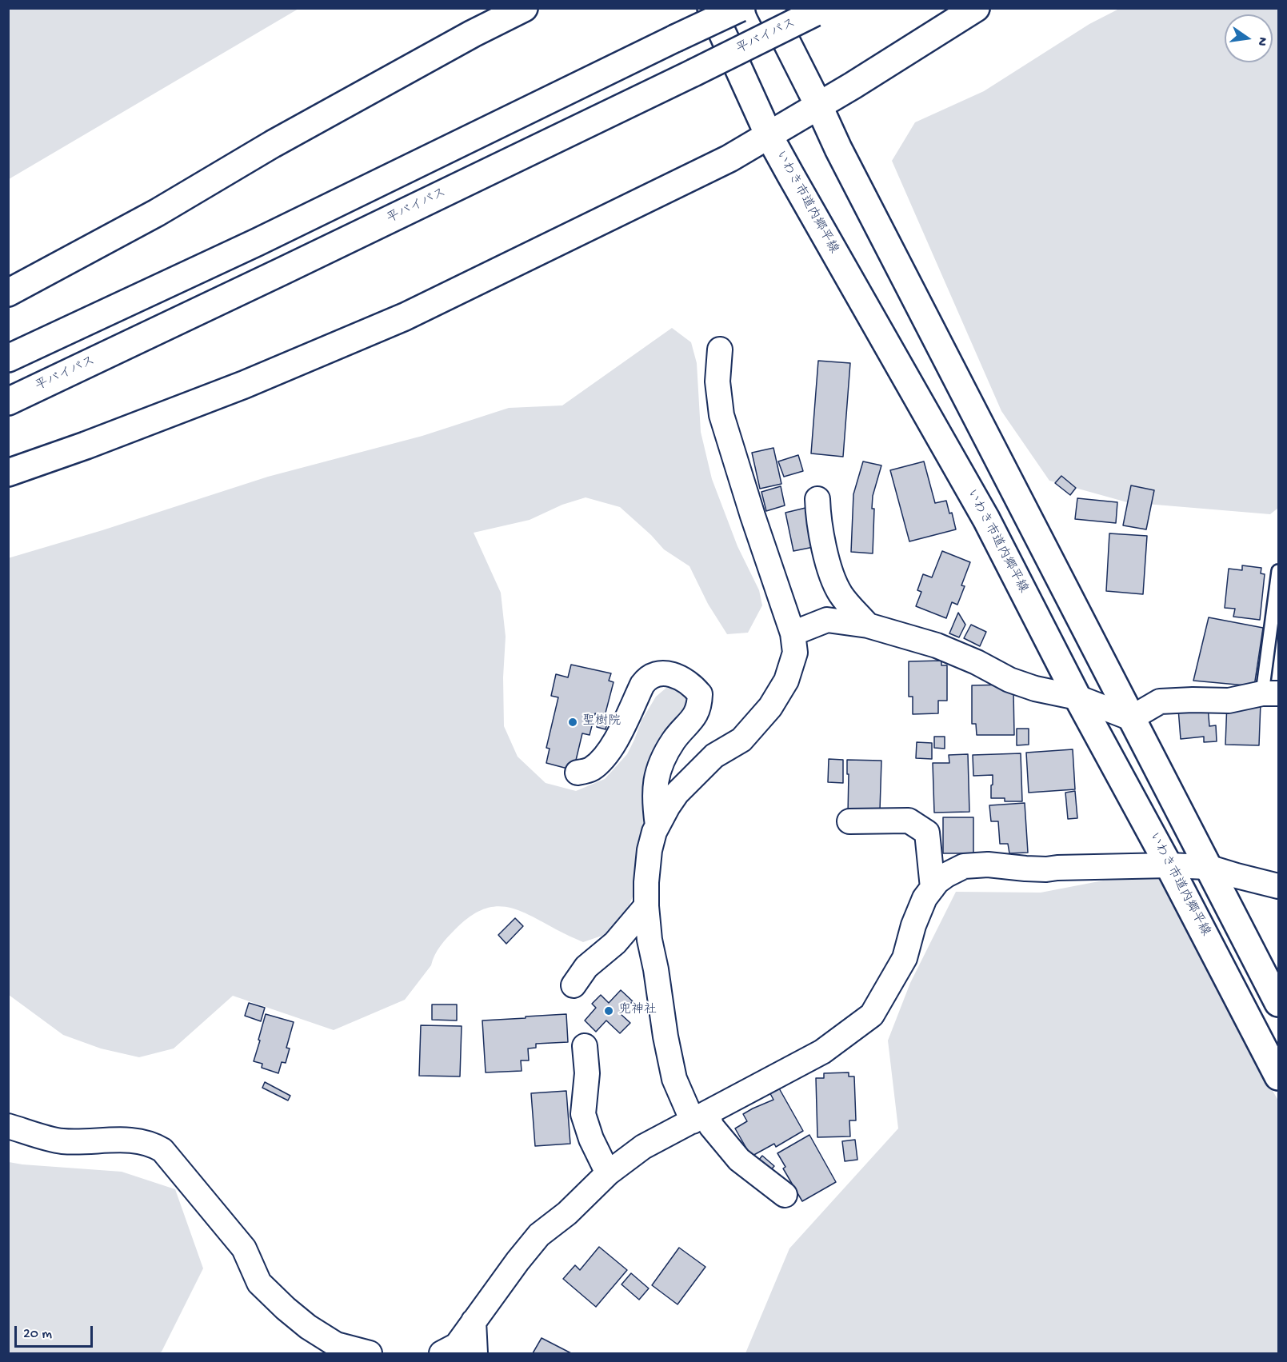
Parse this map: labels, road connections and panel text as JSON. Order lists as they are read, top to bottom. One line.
{"streets":{"main road":["平バイパス","いわき市道内郷平線"]},"places":["聖樹院","兜神社"],"scale_bar":"20 m","north":"right"}
